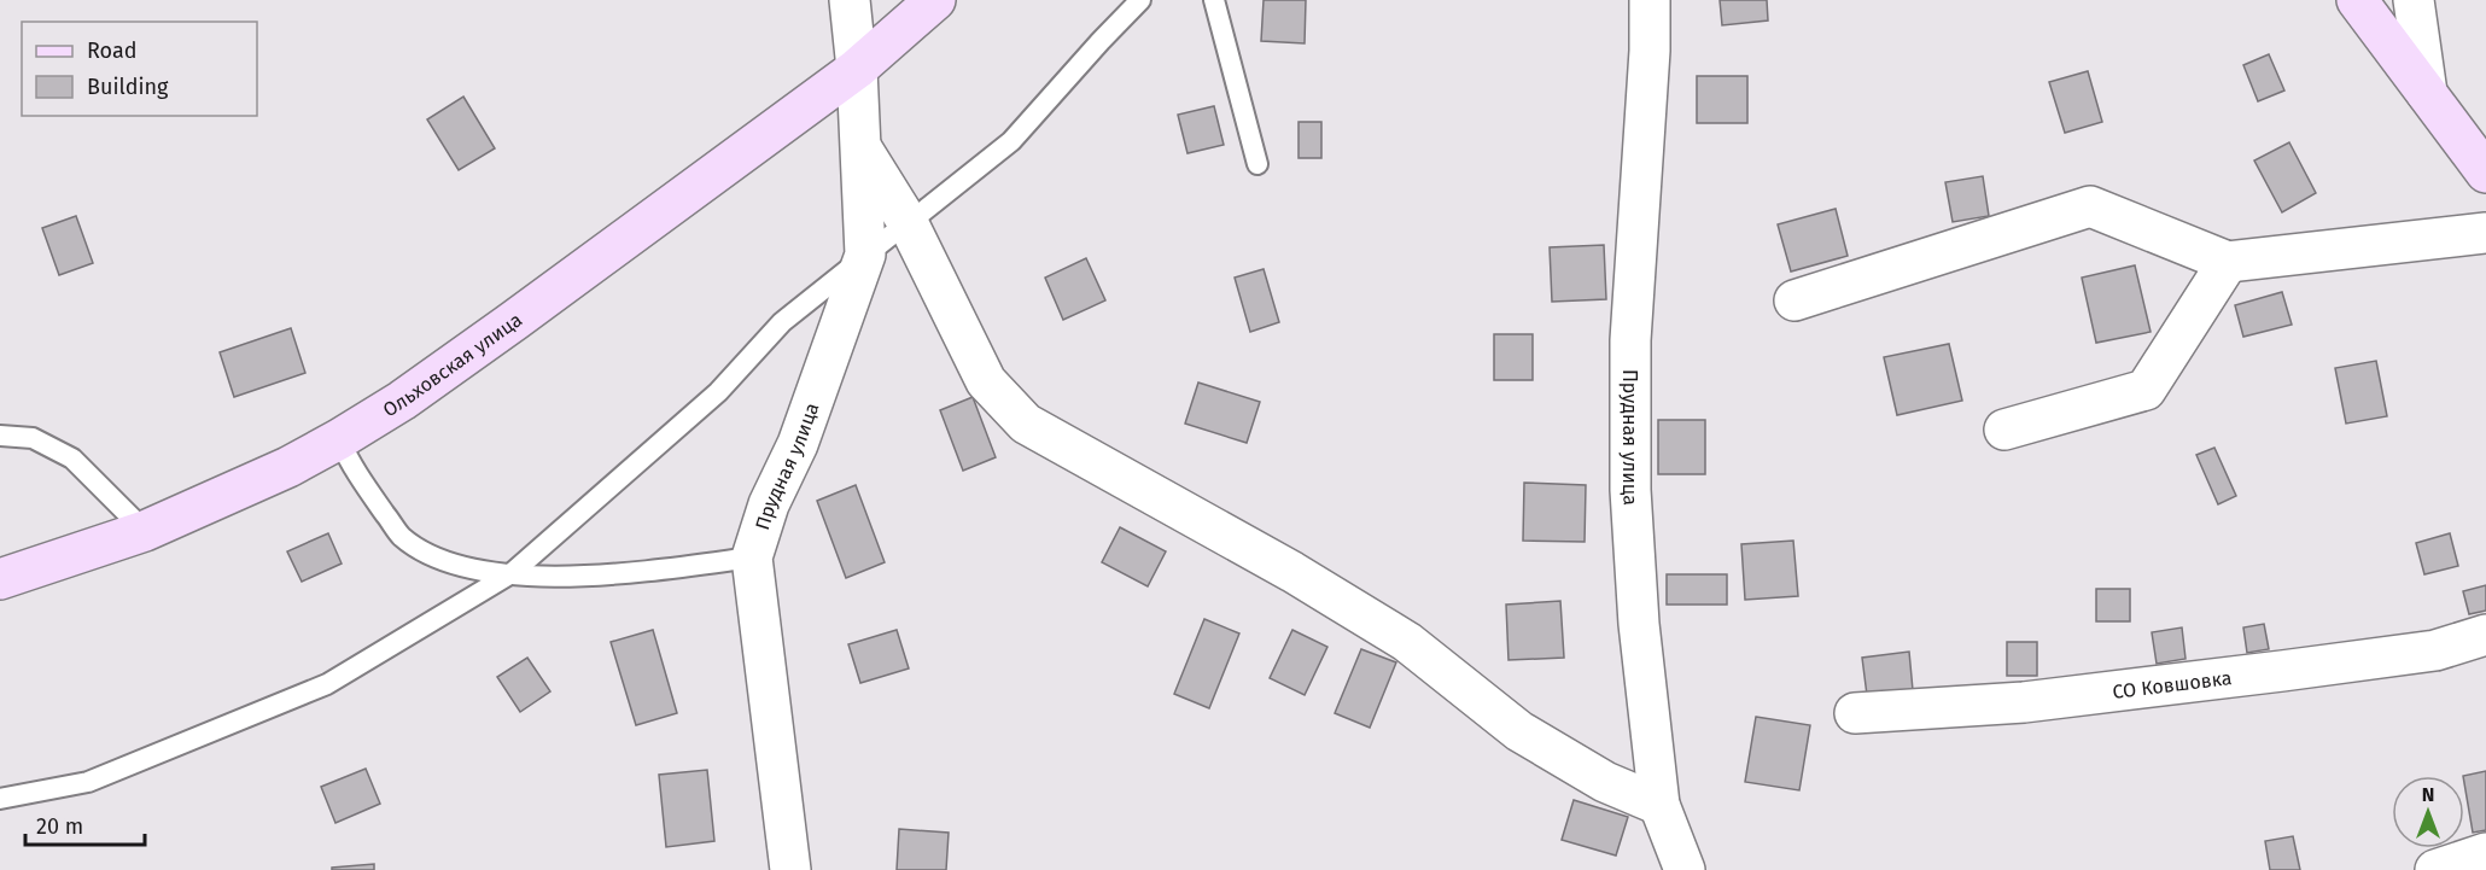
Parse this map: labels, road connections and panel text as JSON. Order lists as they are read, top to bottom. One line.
{"streets":{"street":["Ольховская улица","Прудная улица","СО Ковшовка"]},"crossings":[["Ольховская улица","Прудная улица"]],"legend":["Road","Building"],"scale_bar":"20 m","north":"top"}
